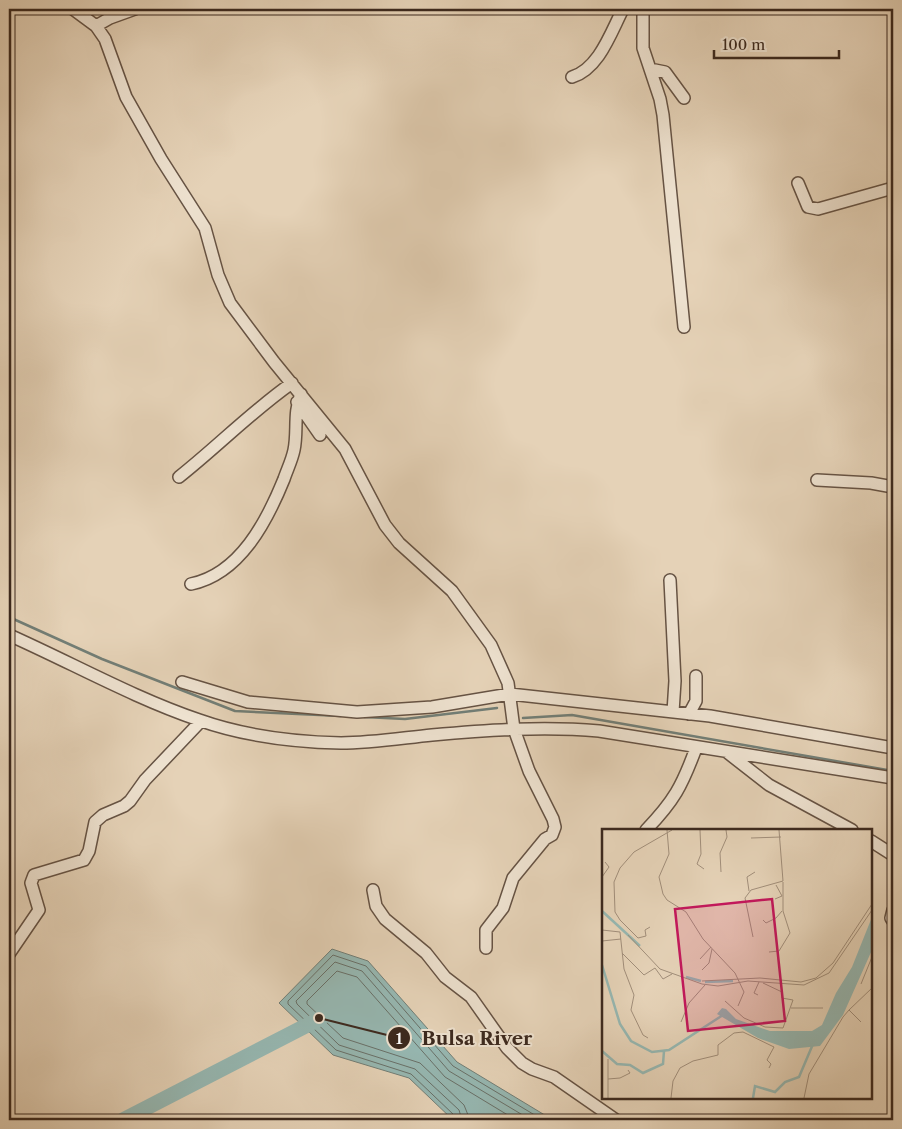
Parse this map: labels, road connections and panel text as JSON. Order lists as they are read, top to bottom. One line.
{"places":["Bulsa River"],"scale_bar":"100 m"}
